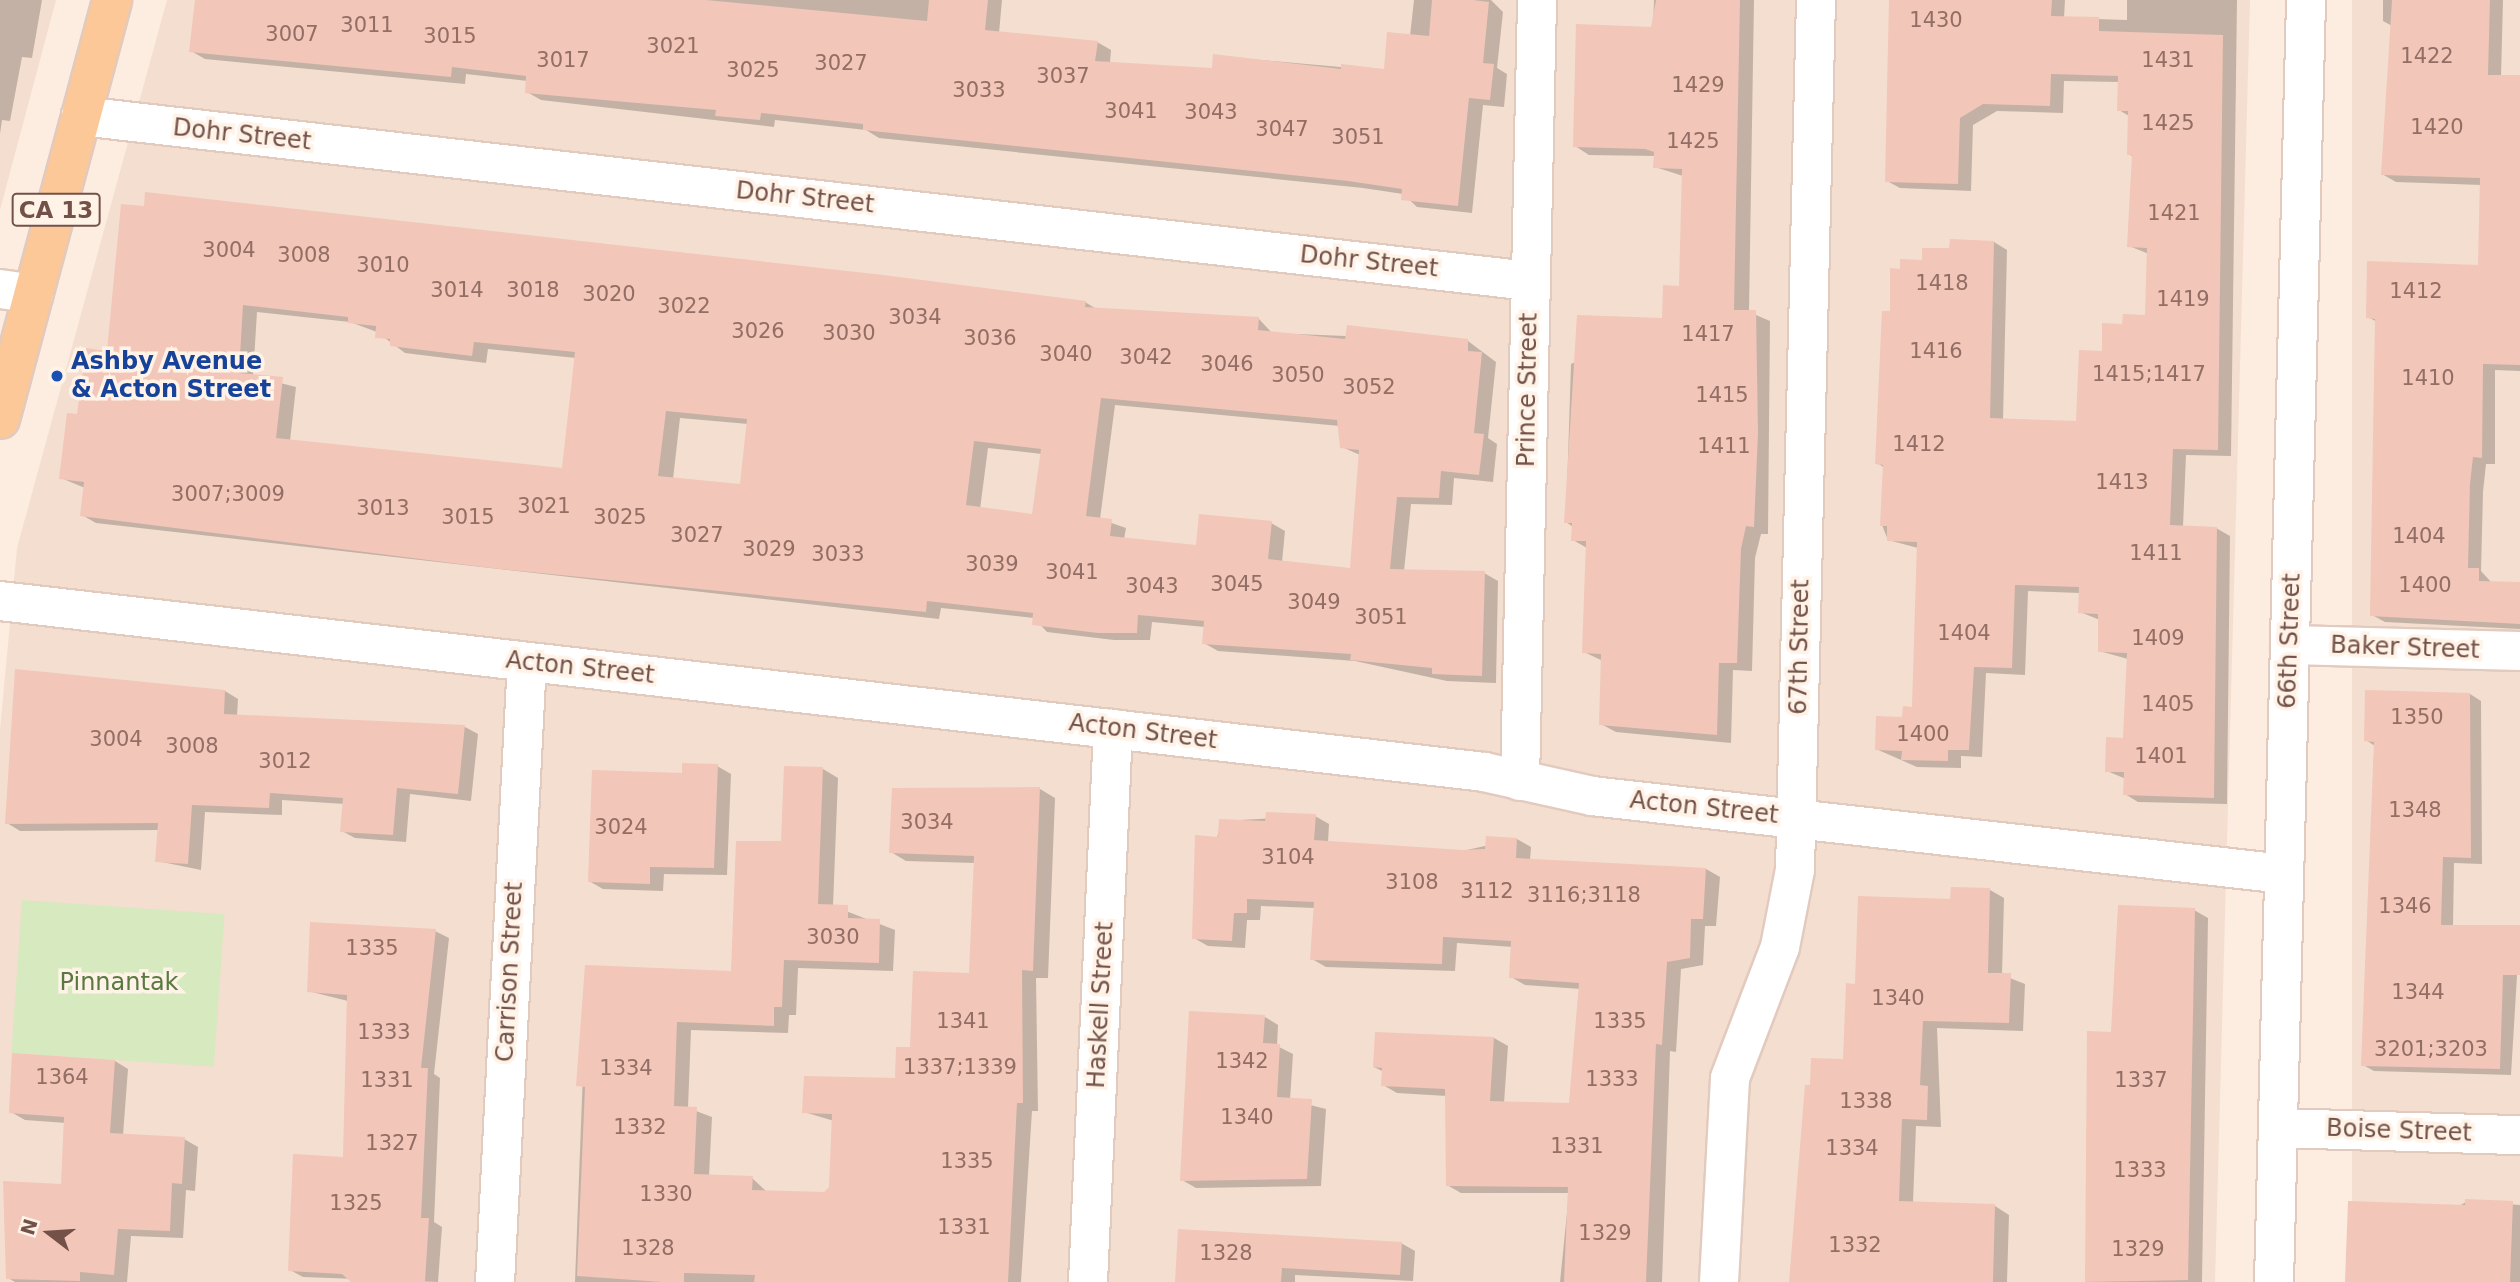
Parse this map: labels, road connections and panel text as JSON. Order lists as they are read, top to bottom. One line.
{"streets":{"main road":["CA 13"],"street":["Dohr Street","Prince Street","66th Street","67th Street","Baker Street","Acton Street","Carrison Street","Haskell Street","Boise Street"]},"crossings":[["Dohr Street","CA 13"],["Dohr Street","Prince Street"],["Prince Street","Acton Street"],["66th Street","Baker Street"],["66th Street","Acton Street"],["66th Street","Boise Street"],["67th Street","Acton Street"],["Acton Street","Carrison Street"],["Acton Street","Haskell Street"]],"parks":["Pinnantak"],"places":["Ashby Avenue & Acton Street"],"house_numbers":["1430","3011","3007","3015","3021","1422","3017","1431","3027","3025","3037","1429","3033","3041","3043","1425","1420","3047","3051","1425","1421","3004","3008","3010","1418","3014","3018","1412","3020","1419","3022","3034","3026","3030","1417","3036","1416","3040","3042","3046","1415;1417","3050","1410","3052","1415","1412","1411","1413","3007;3009","3021","3013","3015","3025","3027","1404","3029","1411","3033","3039","3041","3045","1400","3043","3049","3051","1404","1409","1405","1350","1400","3004","3008","1401","3012","1348","3034","3024","3104","3108","3112","3116;3118","1346","3030","1335","1344","1340","1341","1335","1333","3201;3203","1342","1337;1339","1334","1364","1333","1331","1337","1338","1340","1332","1327","1331","1334","1335","1333","1330","1325","1331","1329","1332","1328","1329","1328"],"north":"left"}
